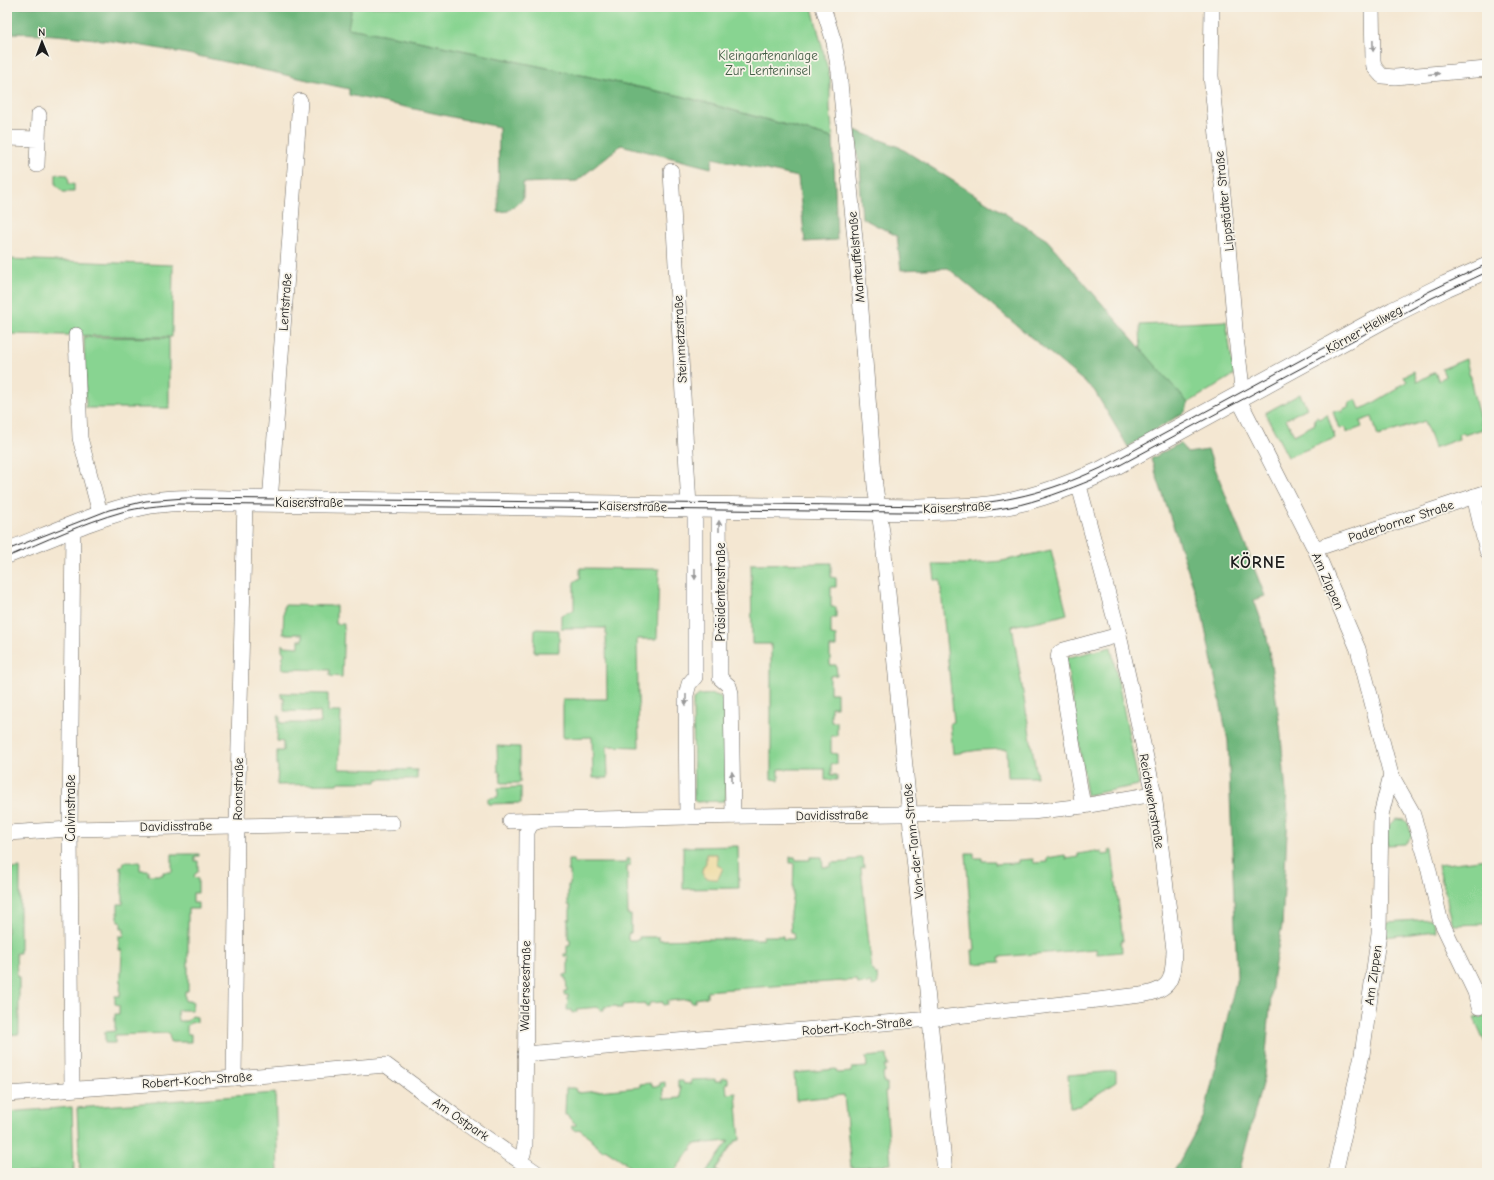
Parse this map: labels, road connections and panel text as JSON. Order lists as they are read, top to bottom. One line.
{"streets":{"main road":["Körner Hellweg","Kaiserstraße"],"street":["Lippstädter Straße","Manteuffelstraße","Lentstraße","Steinmetzstraße","Paderborner Straße","Am Zippen","Präsidentenstraße","Roonstraße","Reichswehrstraße","Calvinstraße","Davidisstraße","Von-der-Tann-Straße","Walderseestraße","Robert-Koch-Straße","Am Ostpark"]},"crossings":[["Lippstädter Straße","Körner Hellweg"],["Lippstädter Straße","Kaiserstraße"],["Lippstädter Straße","Am Zippen"],["Manteuffelstraße","Kaiserstraße"],["Manteuffelstraße","Von-der-Tann-Straße"],["Lentstraße","Kaiserstraße"],["Körner Hellweg","Kaiserstraße"],["Körner Hellweg","Am Zippen"],["Steinmetzstraße","Kaiserstraße"],["Steinmetzstraße","Präsidentenstraße"],["Kaiserstraße","Am Zippen"],["Kaiserstraße","Präsidentenstraße"],["Kaiserstraße","Roonstraße"],["Kaiserstraße","Reichswehrstraße"],["Kaiserstraße","Calvinstraße"],["Kaiserstraße","Von-der-Tann-Straße"],["Paderborner Straße","Am Zippen"],["Präsidentenstraße","Davidisstraße"],["Roonstraße","Davidisstraße"],["Roonstraße","Robert-Koch-Straße"],["Reichswehrstraße","Davidisstraße"],["Reichswehrstraße","Robert-Koch-Straße"],["Calvinstraße","Davidisstraße"],["Calvinstraße","Robert-Koch-Straße"],["Davidisstraße","Von-der-Tann-Straße"],["Davidisstraße","Walderseestraße"],["Von-der-Tann-Straße","Robert-Koch-Straße"],["Walderseestraße","Robert-Koch-Straße"],["Walderseestraße","Am Ostpark"],["Robert-Koch-Straße","Am Ostpark"]],"districts":["KÖRNE"],"parks":["Kleingartenanlage Zur Lenteninsel"],"north":"top"}
